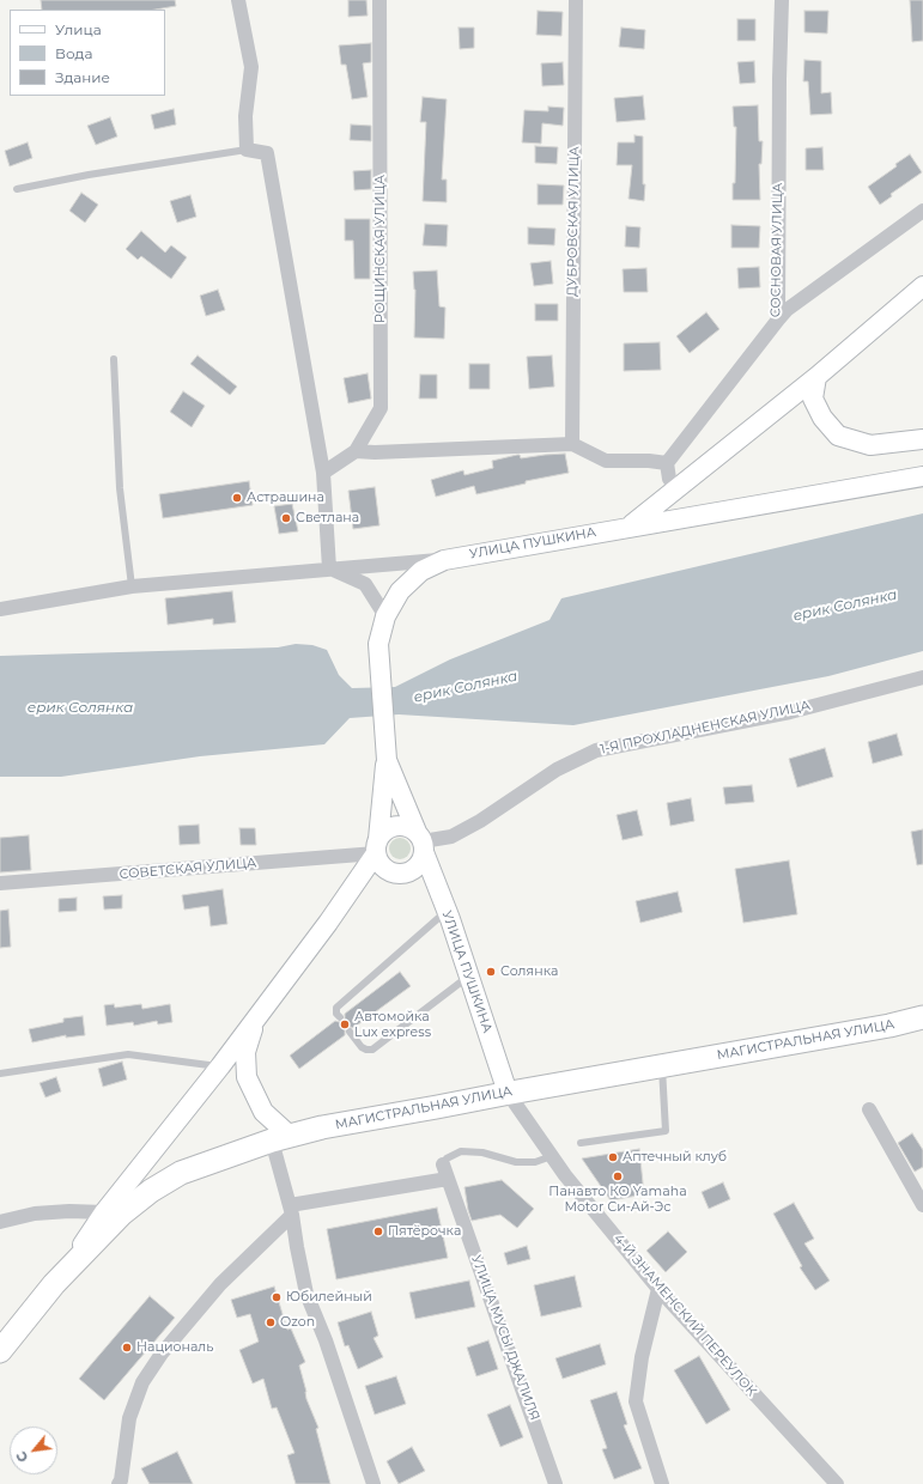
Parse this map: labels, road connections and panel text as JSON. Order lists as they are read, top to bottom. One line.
{"streets":{"highway":["МАГИСТРАЛЬНАЯ УЛИЦА"],"main road":["УЛИЦА ПУШКИНА"],"street":["ДУБРОВСКАЯ УЛИЦА","РОЩИНСКАЯ УЛИЦА","СОСНОВАЯ УЛИЦА","1-Я ПРОХЛАДНЕНСКАЯ УЛИЦА","СОВЕТСКАЯ УЛИЦА","4-Й ЗНАМЕНСКИЙ ПЕРЕУЛОК","УЛИЦА МУСЫ ДЖАЛИЛЯ"]},"crossings":[["УЛИЦА ПУШКИНА","1-Я ПРОХЛАДНЕНСКАЯ УЛИЦА"],["УЛИЦА ПУШКИНА","СОВЕТСКАЯ УЛИЦА"],["УЛИЦА ПУШКИНА","МАГИСТРАЛЬНАЯ УЛИЦА"],["УЛИЦА ПУШКИНА","4-Й ЗНАМЕНСКИЙ ПЕРЕУЛОК"],["1-Я ПРОХЛАДНЕНСКАЯ УЛИЦА","СОВЕТСКАЯ УЛИЦА"],["МАГИСТРАЛЬНАЯ УЛИЦА","4-Й ЗНАМЕНСКИЙ ПЕРЕУЛОК"]],"water":["ерик Солянка"],"places":["Астрашина","Светлана","Солянка","Автомойка Lux express","Аптечный клуб","Панавто КО Yamaha Motor Си-Ай-Эс","Пятёрочка","Юбилейный","Ozon","Националь"],"legend":["Улица","Вода","Здание"],"north":"bottom left"}
